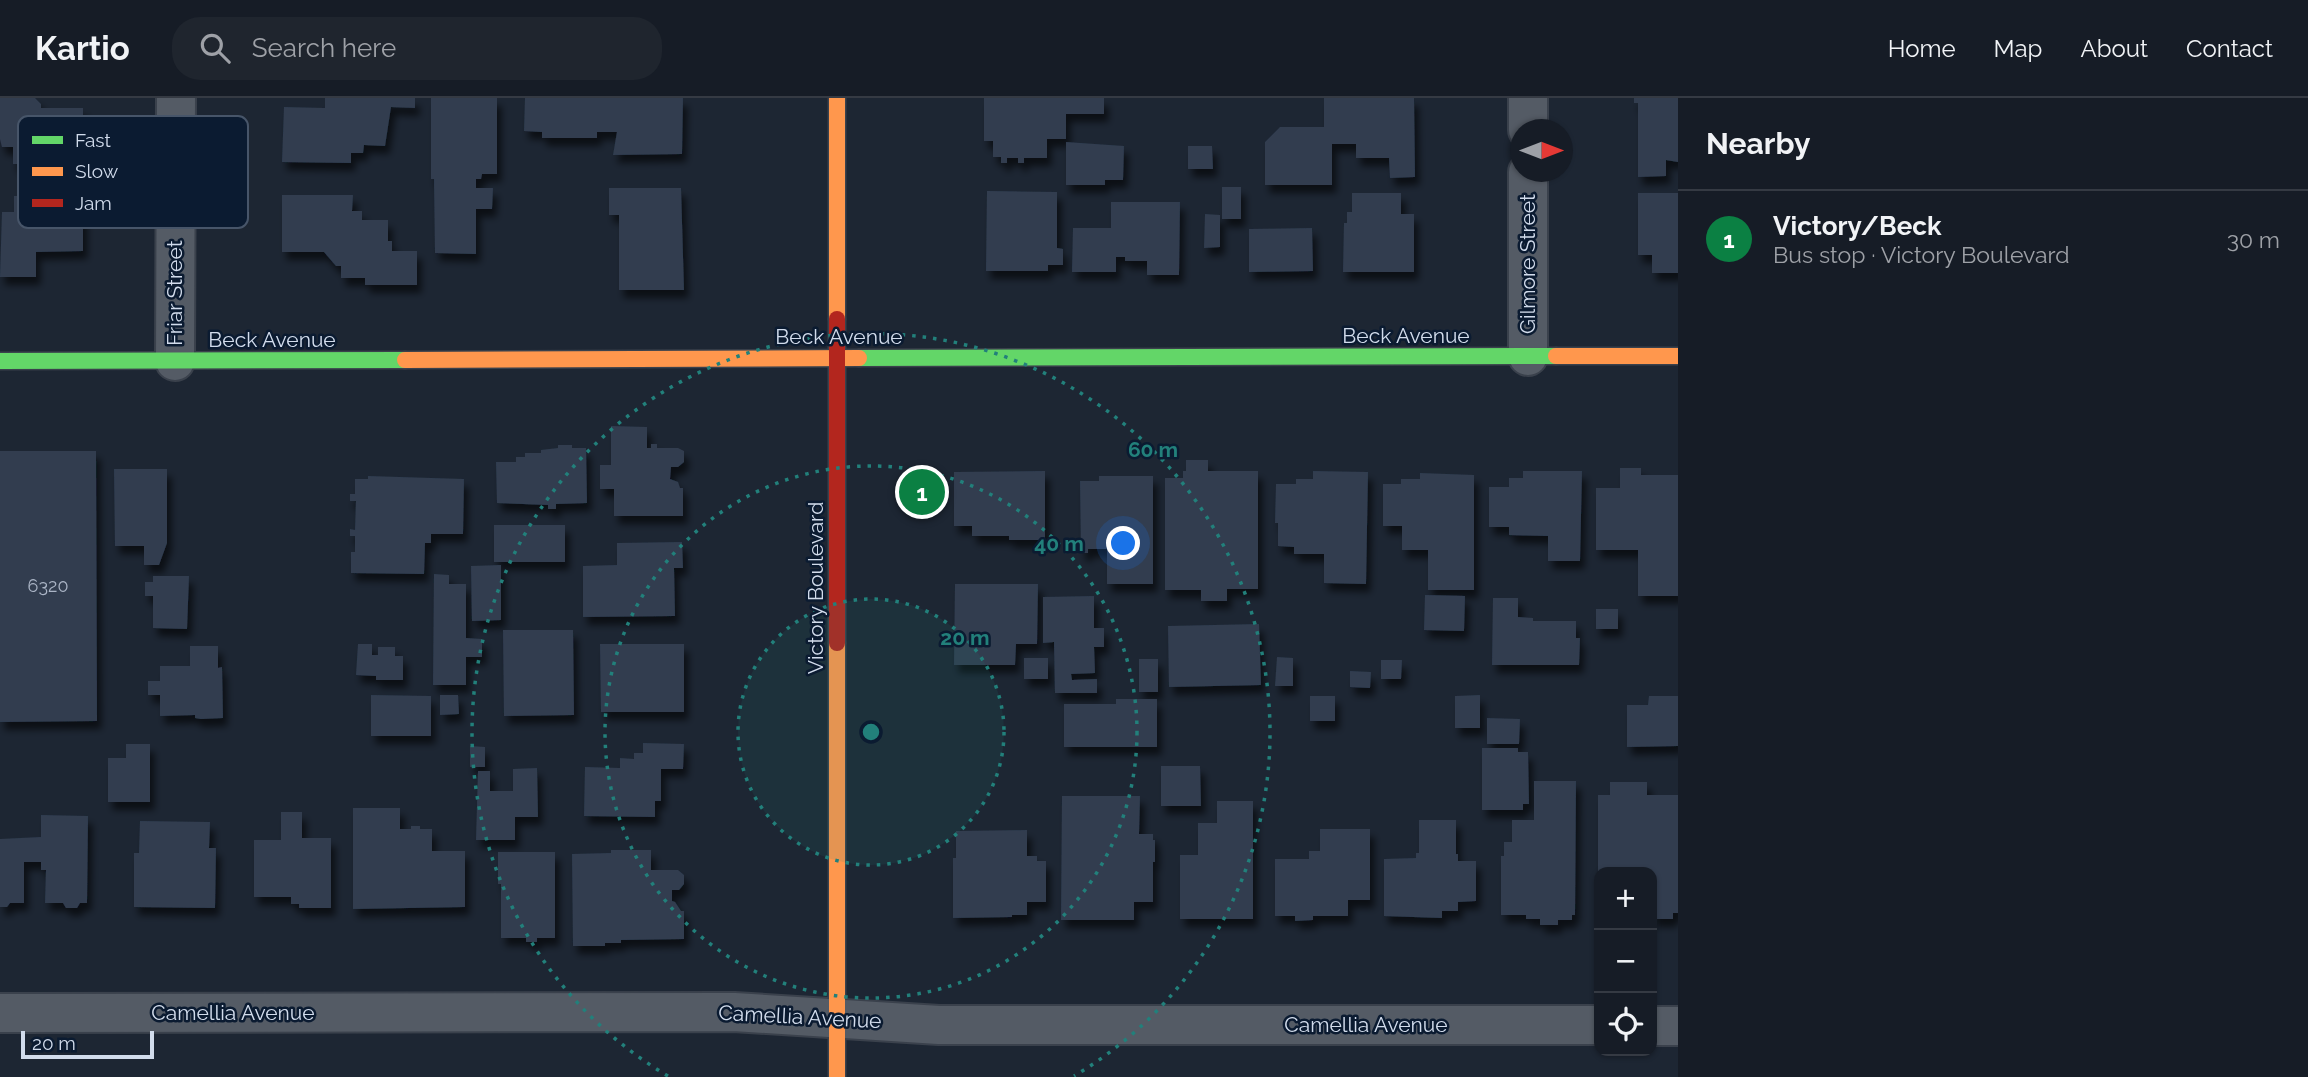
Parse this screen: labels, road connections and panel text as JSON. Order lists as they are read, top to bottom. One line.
{"streets":{"street":["Gilmore Street","Friar Street","Beck Avenue","Victory Boulevard","Camellia Avenue"]},"crossings":[["Gilmore Street","Beck Avenue"],["Friar Street","Beck Avenue"],["Beck Avenue","Victory Boulevard"],["Victory Boulevard","Camellia Avenue"]],"house_numbers":["6320"],"legend":["Fast","Slow","Jam"],"scale_bar":"20 m","north":"right","page":{"header":"Kartio","search":"Search here","nav":["Home","Map","About","Contact"],"heading":"Nearby","list":[{"mark":"1","name":"Victory/Beck","note":"Bus stop · Victory Boulevard","value":"30 m"}],"pins":"1","map_buttons":["+","−"],"scale":"20 m"},"rings":["60 m","40 m","20 m"]}
